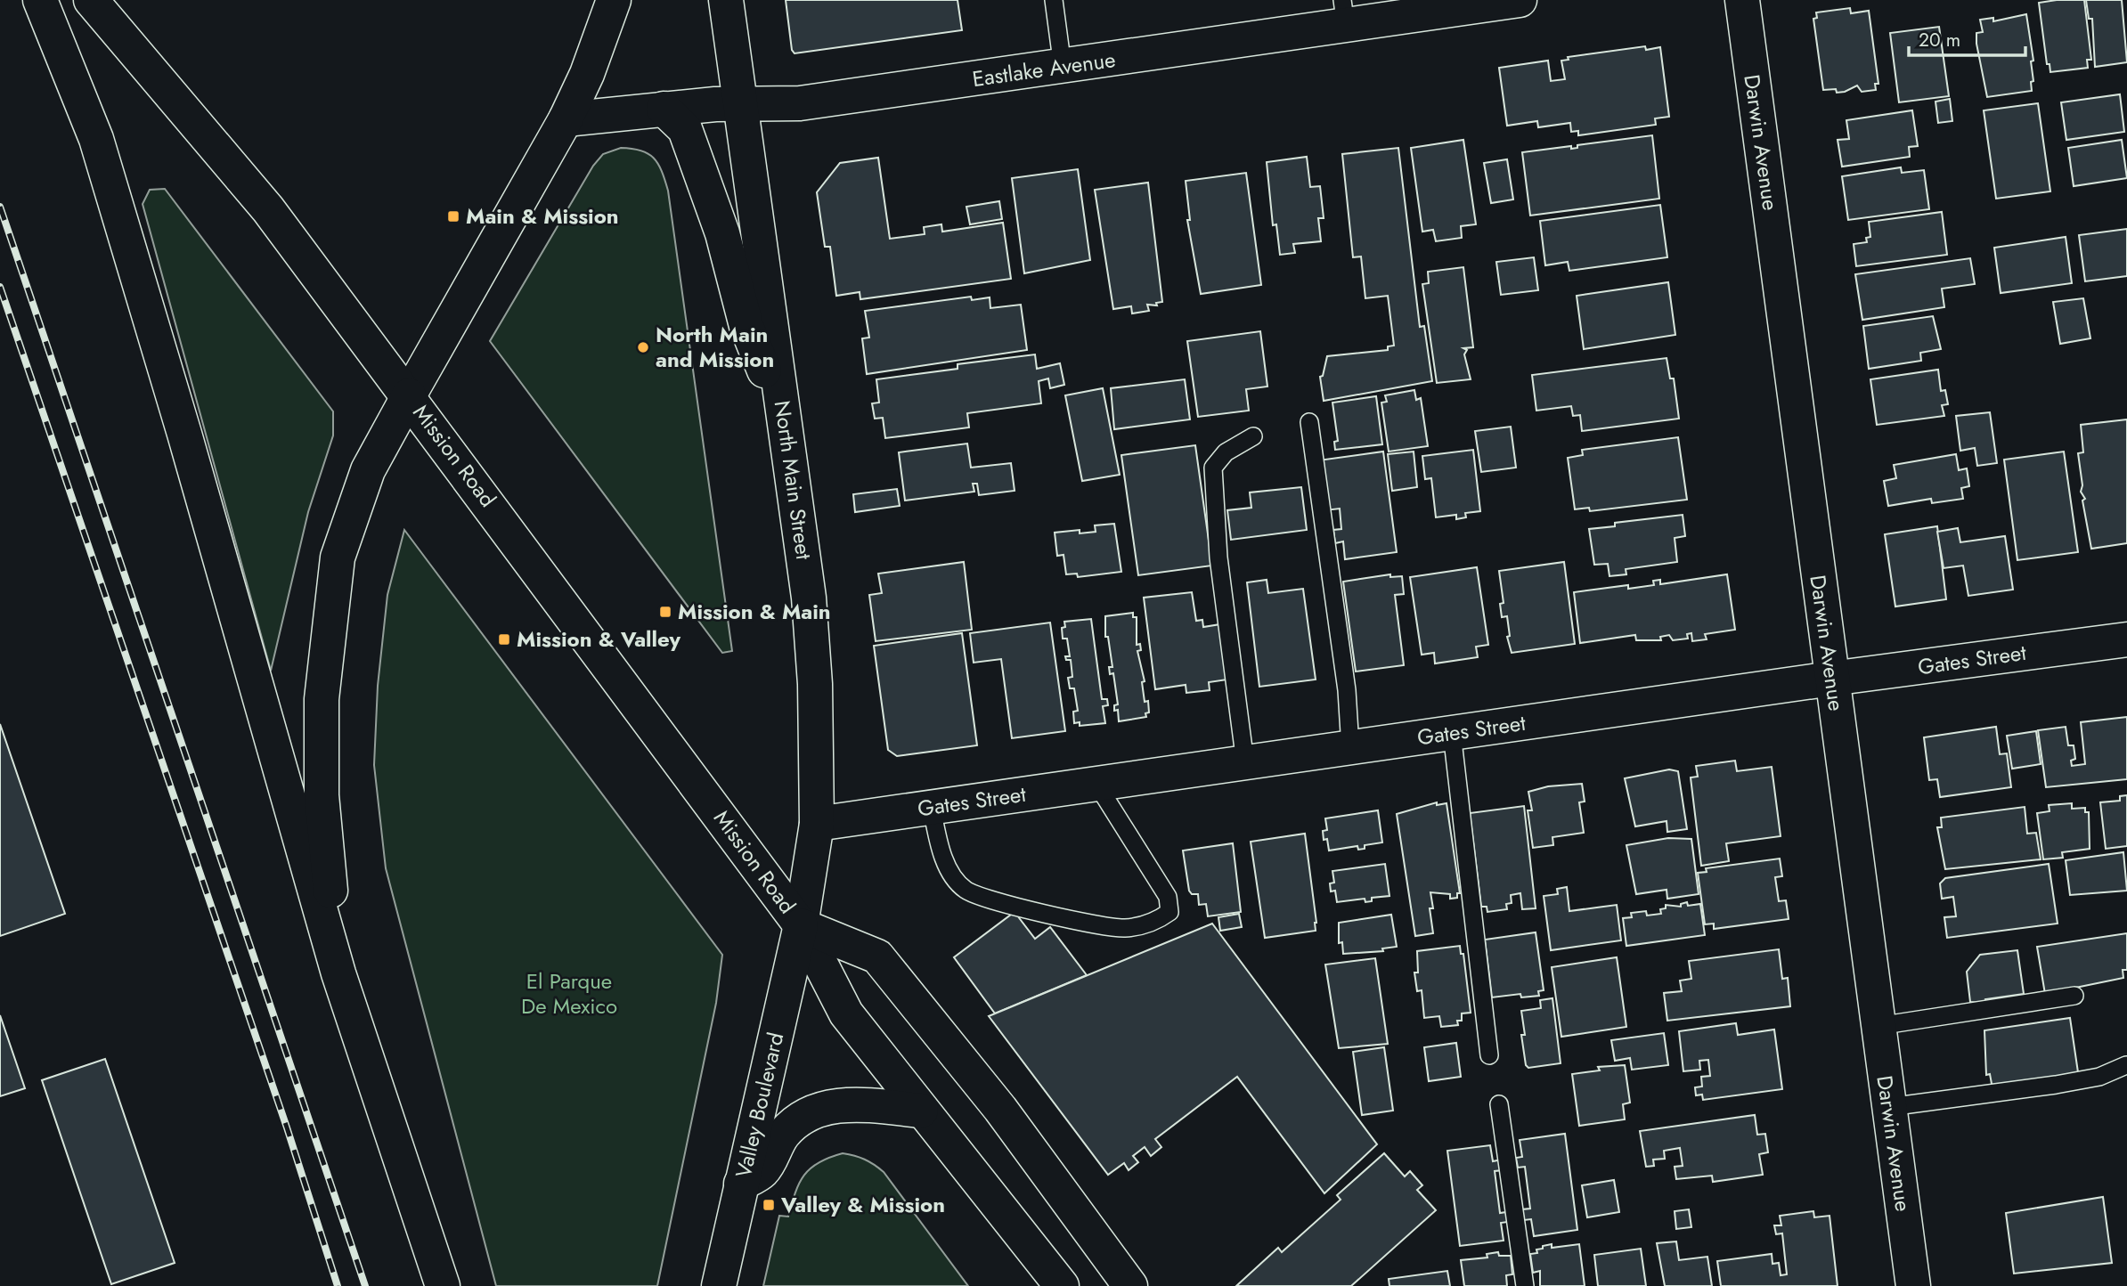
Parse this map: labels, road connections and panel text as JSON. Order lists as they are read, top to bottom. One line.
{"streets":{"main road":["Eastlake Avenue","Darwin Avenue","Mission Road","North Main Street","Gates Street","Valley Boulevard"]},"crossings":[["Eastlake Avenue","North Main Street"],["Darwin Avenue","Gates Street"],["Mission Road","North Main Street"],["Mission Road","Valley Boulevard"],["North Main Street","Gates Street"],["North Main Street","Valley Boulevard"]],"parks":["El Parque De Mexico"],"places":{"transit":["Main & Mission","Mission & Main","Mission & Valley","Valley & Mission"],"other":["North Main and Mission"]},"scale_bar":"20 m"}
